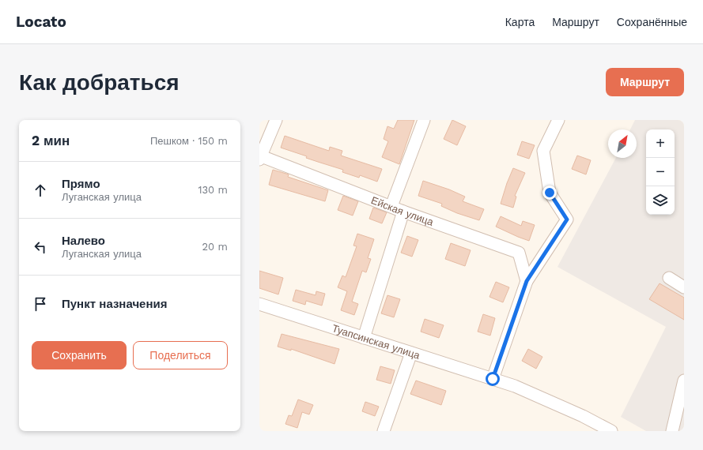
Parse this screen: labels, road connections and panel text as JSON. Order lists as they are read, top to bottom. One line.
{"streets":{"street":["Ейская улица","Туапсинская улица"]},"north":"top right","page":{"header":"Locato","nav":["Карта","Маршрут","Сохранённые"],"buttons":["Маршрут",["Сохранить","Поделиться"]],"title":"Как добраться","heading":["2 мин","Пешком · 150 m"],"map_buttons":["+","−"],"list":[["Прямо","Луганская улица","130 m"],["Налево","Луганская улица","20 m"],"Пункт назначения"]}}
